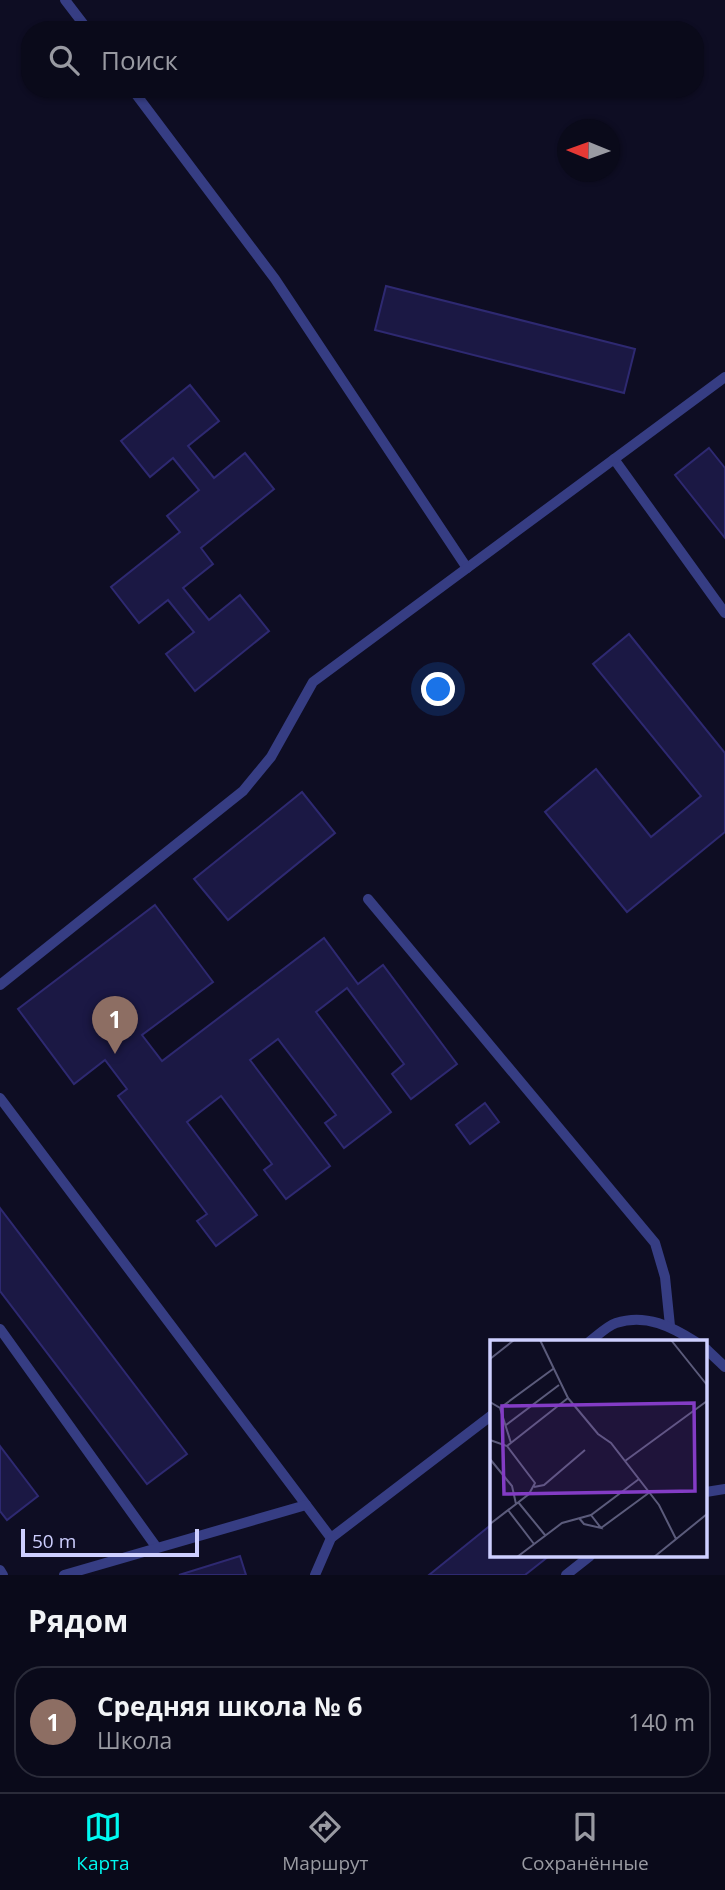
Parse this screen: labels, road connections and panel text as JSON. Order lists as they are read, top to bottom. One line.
{"scale_bar":"50 m","north":"left","page":{"search":"Поиск","pins":"1","scale":"50 m","heading":"Рядом","list":[{"mark":"1","name":"Средняя школа № 6","note":"Школа","value":"140 m"}],"nav":["Карта","Маршрут","Сохранённые"]}}
